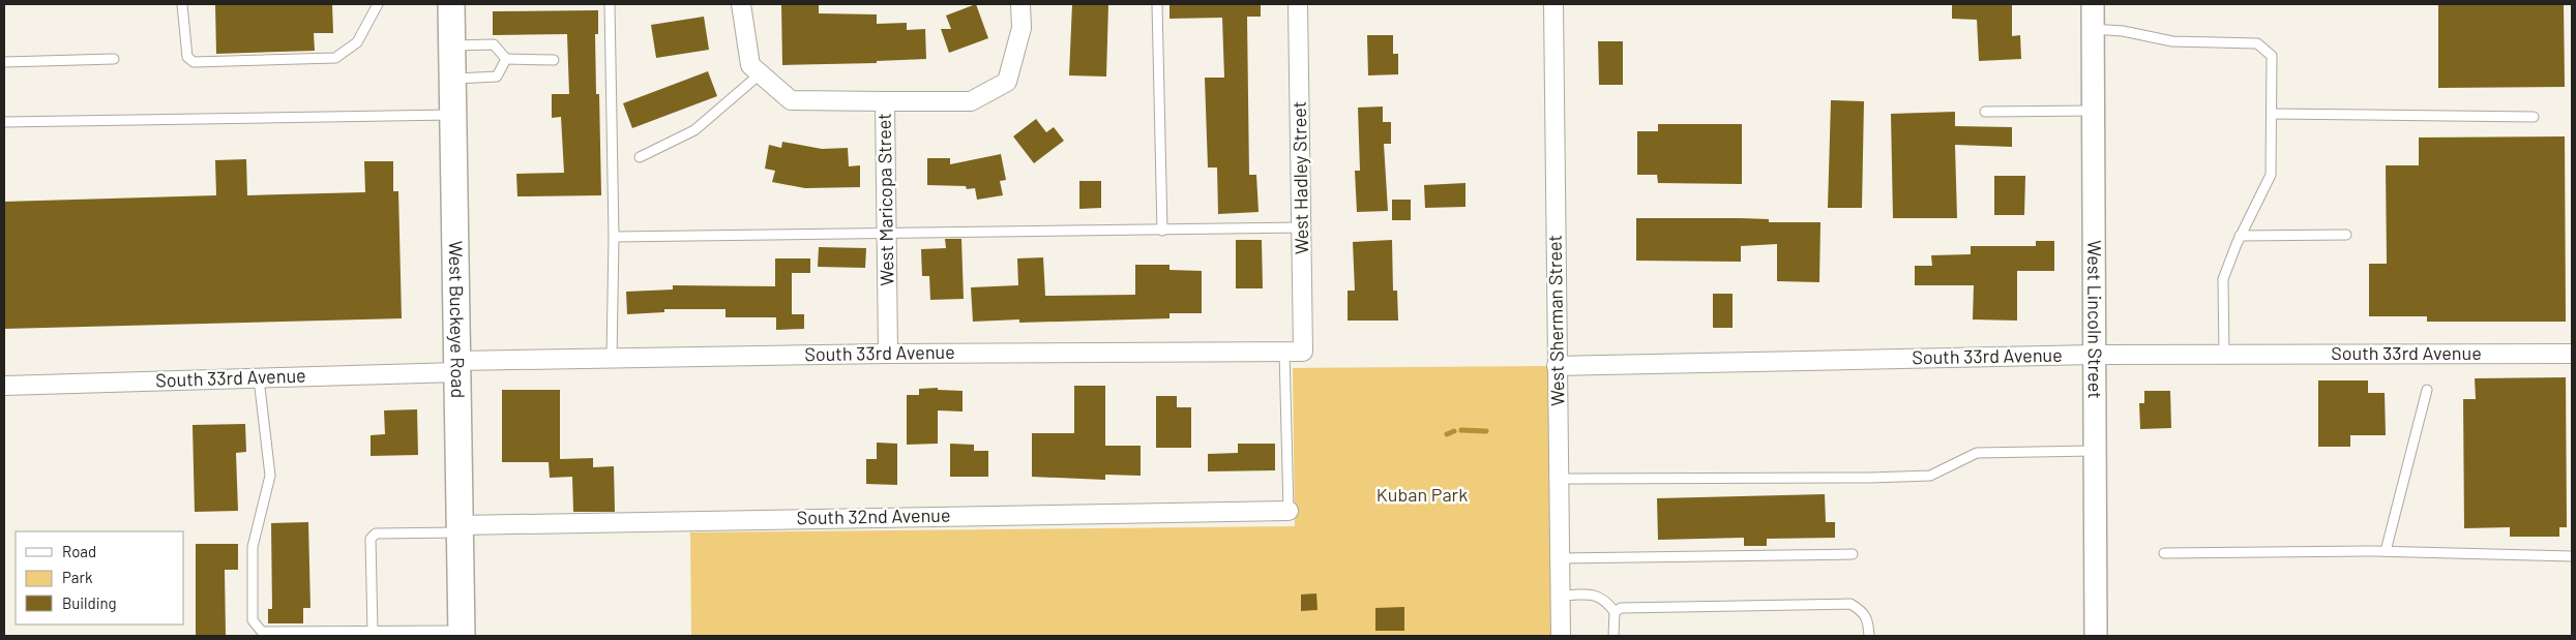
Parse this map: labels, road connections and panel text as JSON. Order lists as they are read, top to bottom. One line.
{"streets":{"main road":["West Buckeye Road"],"street":["West Hadley Street","West Maricopa Street","West Lincoln Street","West Sherman Street","South 33rd Avenue","South 32nd Avenue"]},"crossings":[["West Hadley Street","South 33rd Avenue"],["West Maricopa Street","South 33rd Avenue"],["West Buckeye Road","South 33rd Avenue"],["West Buckeye Road","South 32nd Avenue"],["West Lincoln Street","South 33rd Avenue"],["West Sherman Street","South 33rd Avenue"]],"parks":["Kuban Park"],"legend":["Road","Park","Building"]}
